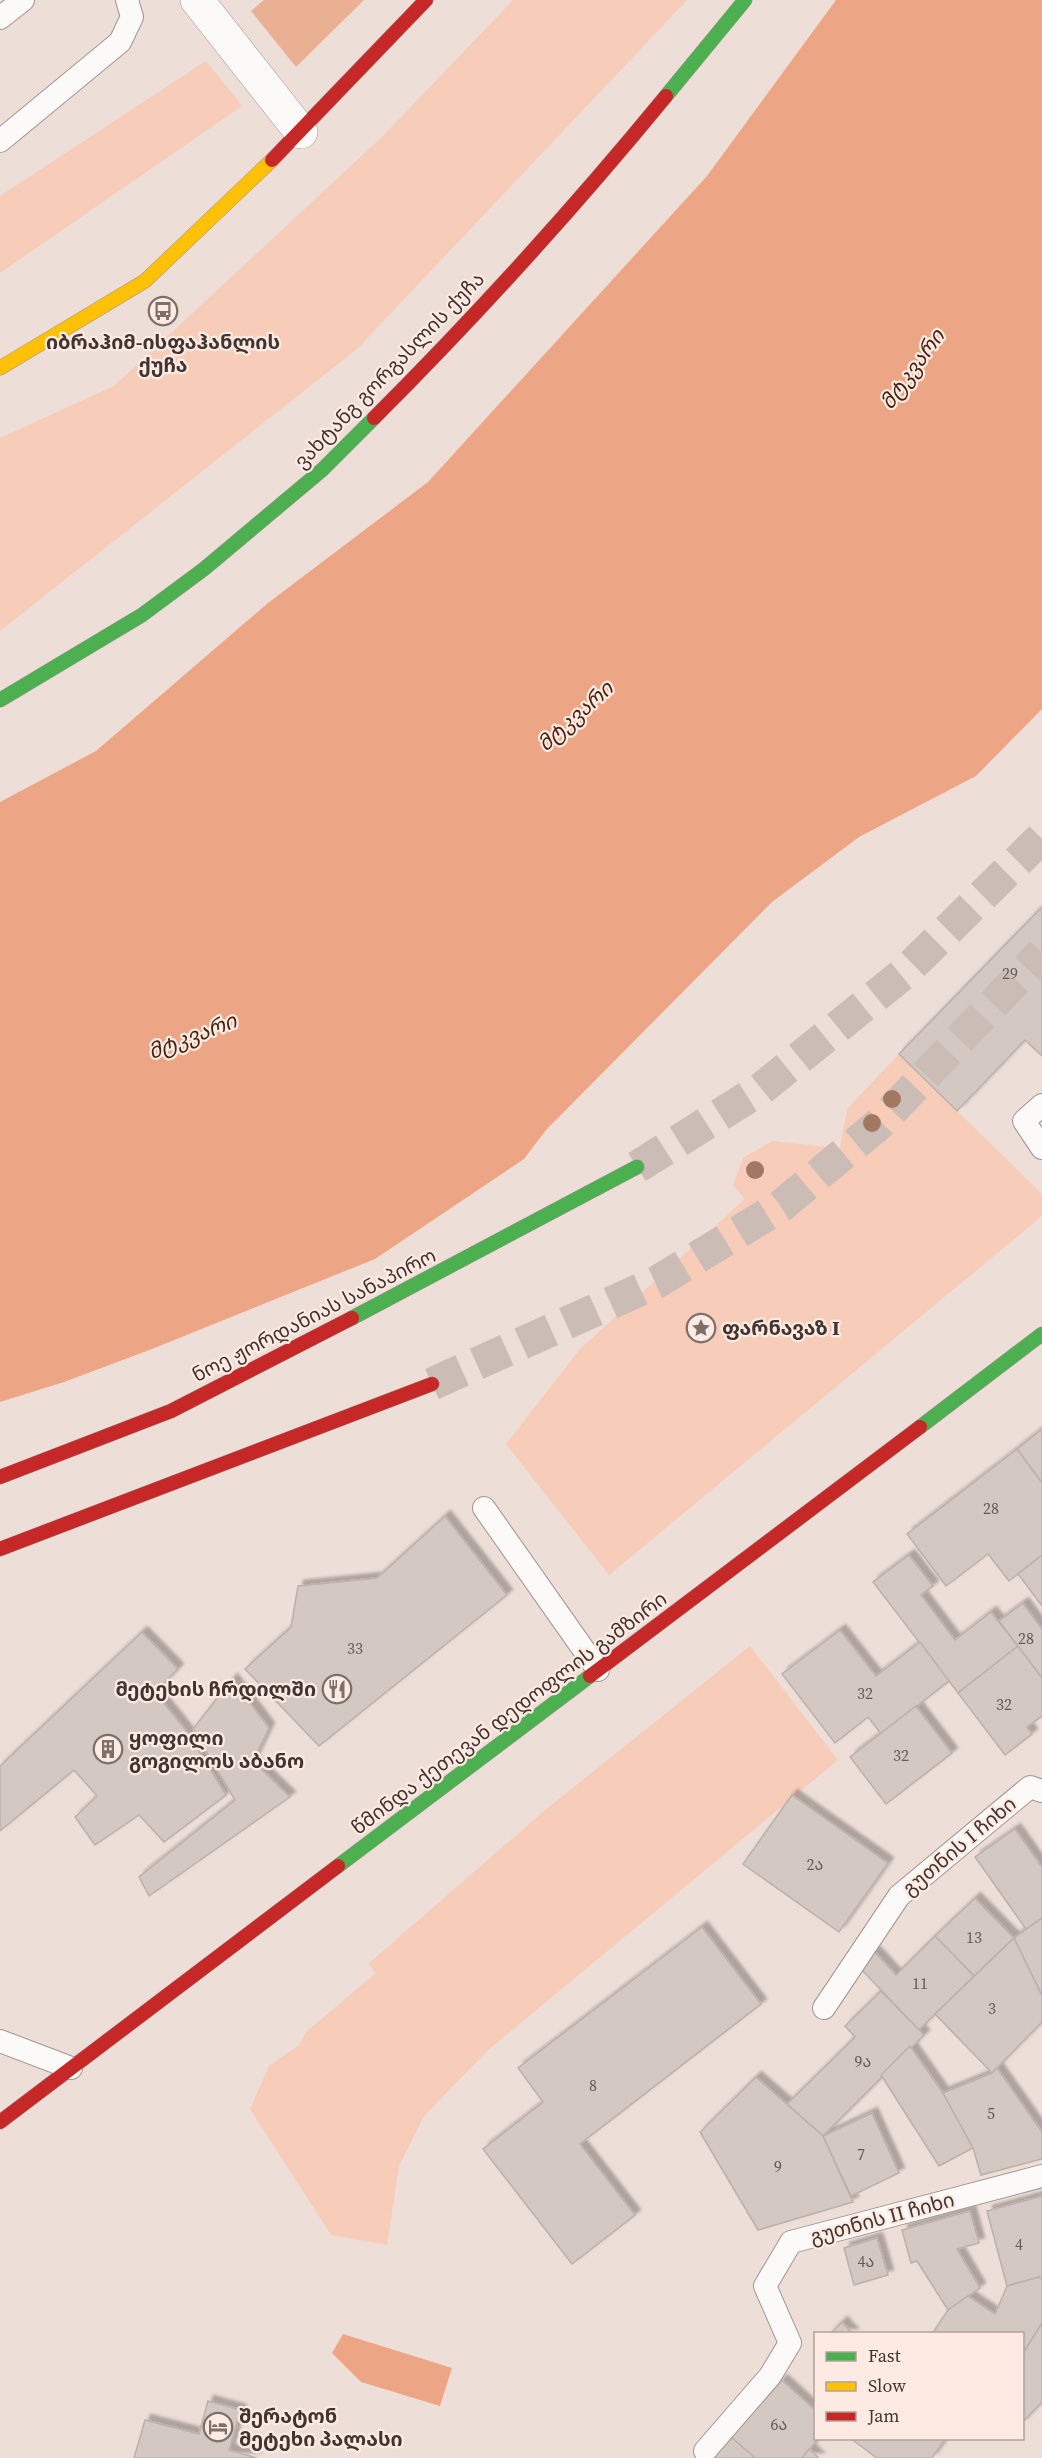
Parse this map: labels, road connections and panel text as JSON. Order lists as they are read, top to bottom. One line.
{"streets":{"main road":["ვახტანგ გორგასლის ქუჩა","ნოე ჟორდანიას სანაპირო","წმინდა ქეთევან დედოფლის გამზირი"],"lane":["გუთნის I ჩიხი","გუთნის II ჩიხი"]},"water":["მტკვარი"],"places":{"bus stop":["იბრაჰიმ-ისფაჰანლის ქუჩა"],"place":["ფარნავაზ I"],"restaurant":["მეტეხის ჩრდილში"],"building":["ყოფილი გოგილოს აბანო"],"hotel":["შერატონ მეტეხი პალასი"]},"house_numbers":["29","28","28","33","32","32","32","2ა","13","11","3","9ა","8","5","7","9","4","4ა","6ა"],"legend":["Fast","Slow","Jam"]}
